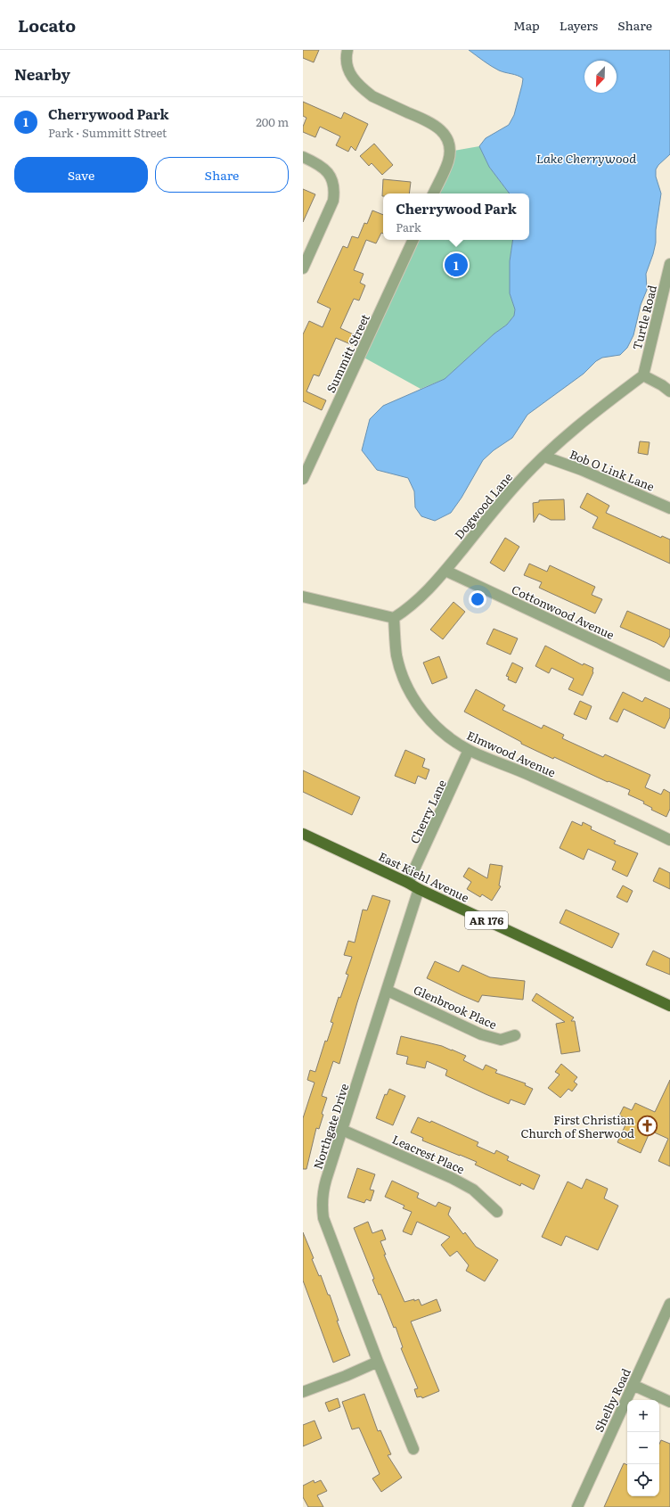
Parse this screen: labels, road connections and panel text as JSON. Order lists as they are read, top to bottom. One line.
{"streets":{"main road":["East Kiehl Avenue","AR 176"],"street":["Turtle Road","Summitt Street","Bob O Link Lane","Dogwood Lane","Cottonwood Avenue","Elmwood Avenue","Cherry Lane","Glenbrook Place","Northgate Drive","Leacrest Place","Shelby Road"]},"crossings":[["Turtle Road","Dogwood Lane"],["Bob O Link Lane","Dogwood Lane"],["Dogwood Lane","Cottonwood Avenue"],["Dogwood Lane","Elmwood Avenue"],["Elmwood Avenue","Cherry Lane"],["Cherry Lane","East Kiehl Avenue"],["East Kiehl Avenue","Northgate Drive"],["Glenbrook Place","Northgate Drive"],["Northgate Drive","Leacrest Place"]],"water":["Lake Cherrywood"],"places":{"church":["First Christian Church of Sherwood"]},"north":"bottom left","page":{"header":"Locato","nav":["Map","Layers","Share"],"heading":"Nearby","list":[{"mark":"1","name":"Cherrywood Park","note":"Park · Summitt Street","value":"200 m"}],"buttons":["Save","Share"],"popup":["Cherrywood Park","Park"],"pins":"1","map_buttons":["+","−"]}}
